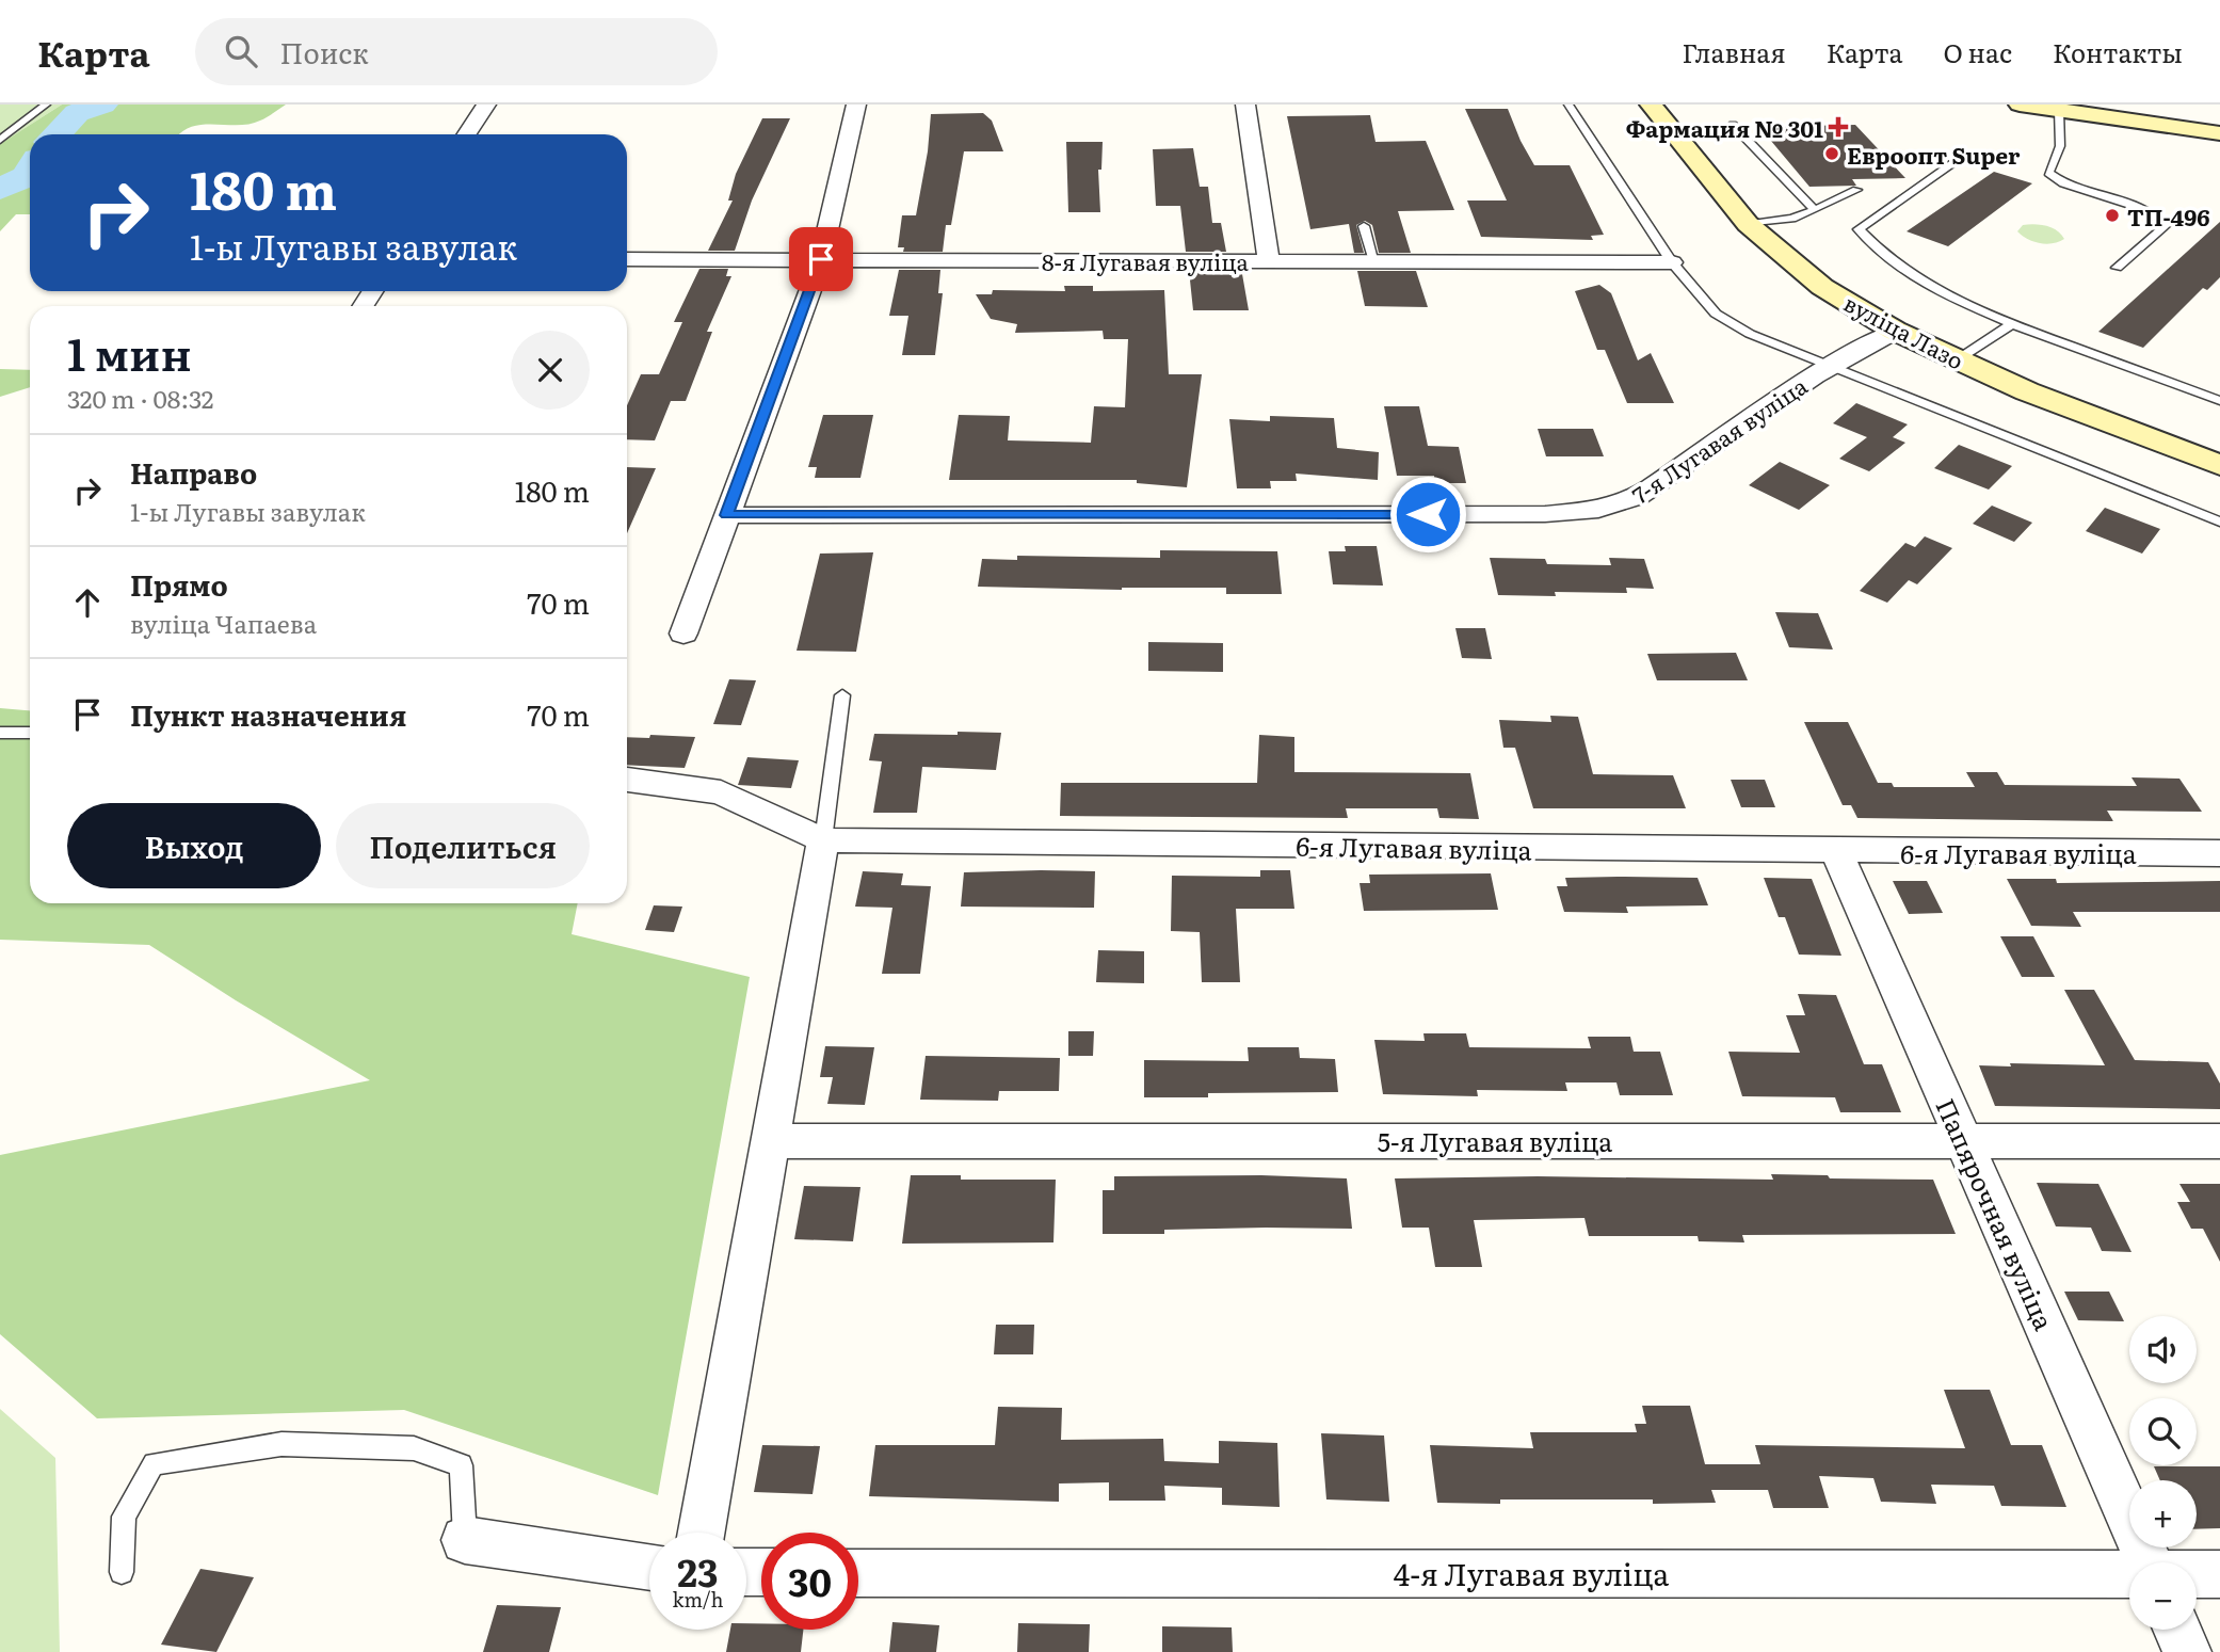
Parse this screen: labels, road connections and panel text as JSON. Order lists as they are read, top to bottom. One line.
{"streets":{"street":["8-я Лугавая вуліца","вуліца Лазо","7-я Лугавая вуліца","6-я Лугавая вуліца","5-я Лугавая вуліца","Папярочная вуліца","4-я Лугавая вуліца"]},"crossings":[["вуліца Лазо","7-я Лугавая вуліца"],["6-я Лугавая вуліца","Папярочная вуліца"],["5-я Лугавая вуліца","Папярочная вуліца"]],"places":{"health":["Фармация № 301"],"other":["Евроопт Super","ТП-496"]},"page":{"header":"Карта","search":"Поиск","nav":["Главная","Карта","О нас","Контакты"],"turn":["180 m","1-ы Лугавы завулак"],"heading":["1 мин","320 m · 08:32"],"list":[{"name":"Направо","note":"1-ы Лугавы завулак","value":"180 m"},{"name":"Прямо","note":"вуліца Чапаева","value":"70 m"},{"name":"Пункт назначения","value":"70 m"}],"buttons":["Выход","Поделиться"],"map_buttons":["+","−"],"speed":"23 km/h","limit":"30"}}
